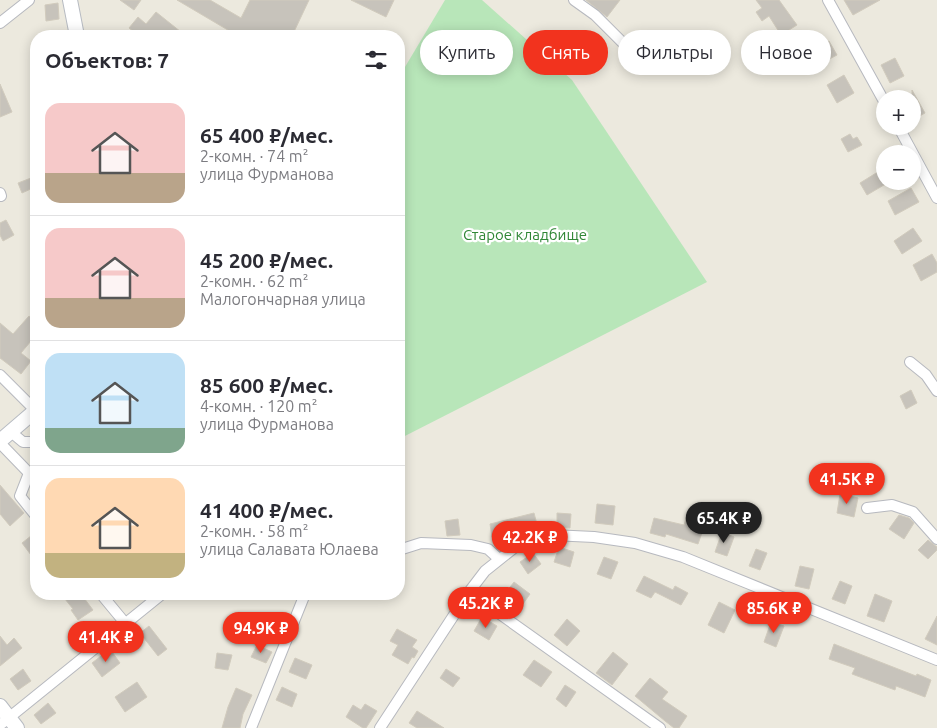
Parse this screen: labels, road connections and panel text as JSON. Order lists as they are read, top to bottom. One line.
{"parks":["Старое кладбище"],"page":{"chip":["Купить","Снять","Фильтры","Новое"],"heading":"Объектов: 7","map_buttons":["+","−"],"list":[{"name":"65 400 ₽/мес.","note":"2-комн. · 74 m² · улица Фурманова"},{"name":"45 200 ₽/мес.","note":"2-комн. · 62 m² · Малогончарная улица"},{"name":"85 600 ₽/мес.","note":"4-комн. · 120 m² · улица Фурманова"},{"name":"41 400 ₽/мес.","note":"2-комн. · 58 m² · улица Салавата Юлаева"}],"price":["41.5K ₽","65.4K ₽","42.2K ₽","45.2K ₽","85.6K ₽","94.9K ₽","41.4K ₽"]}}
